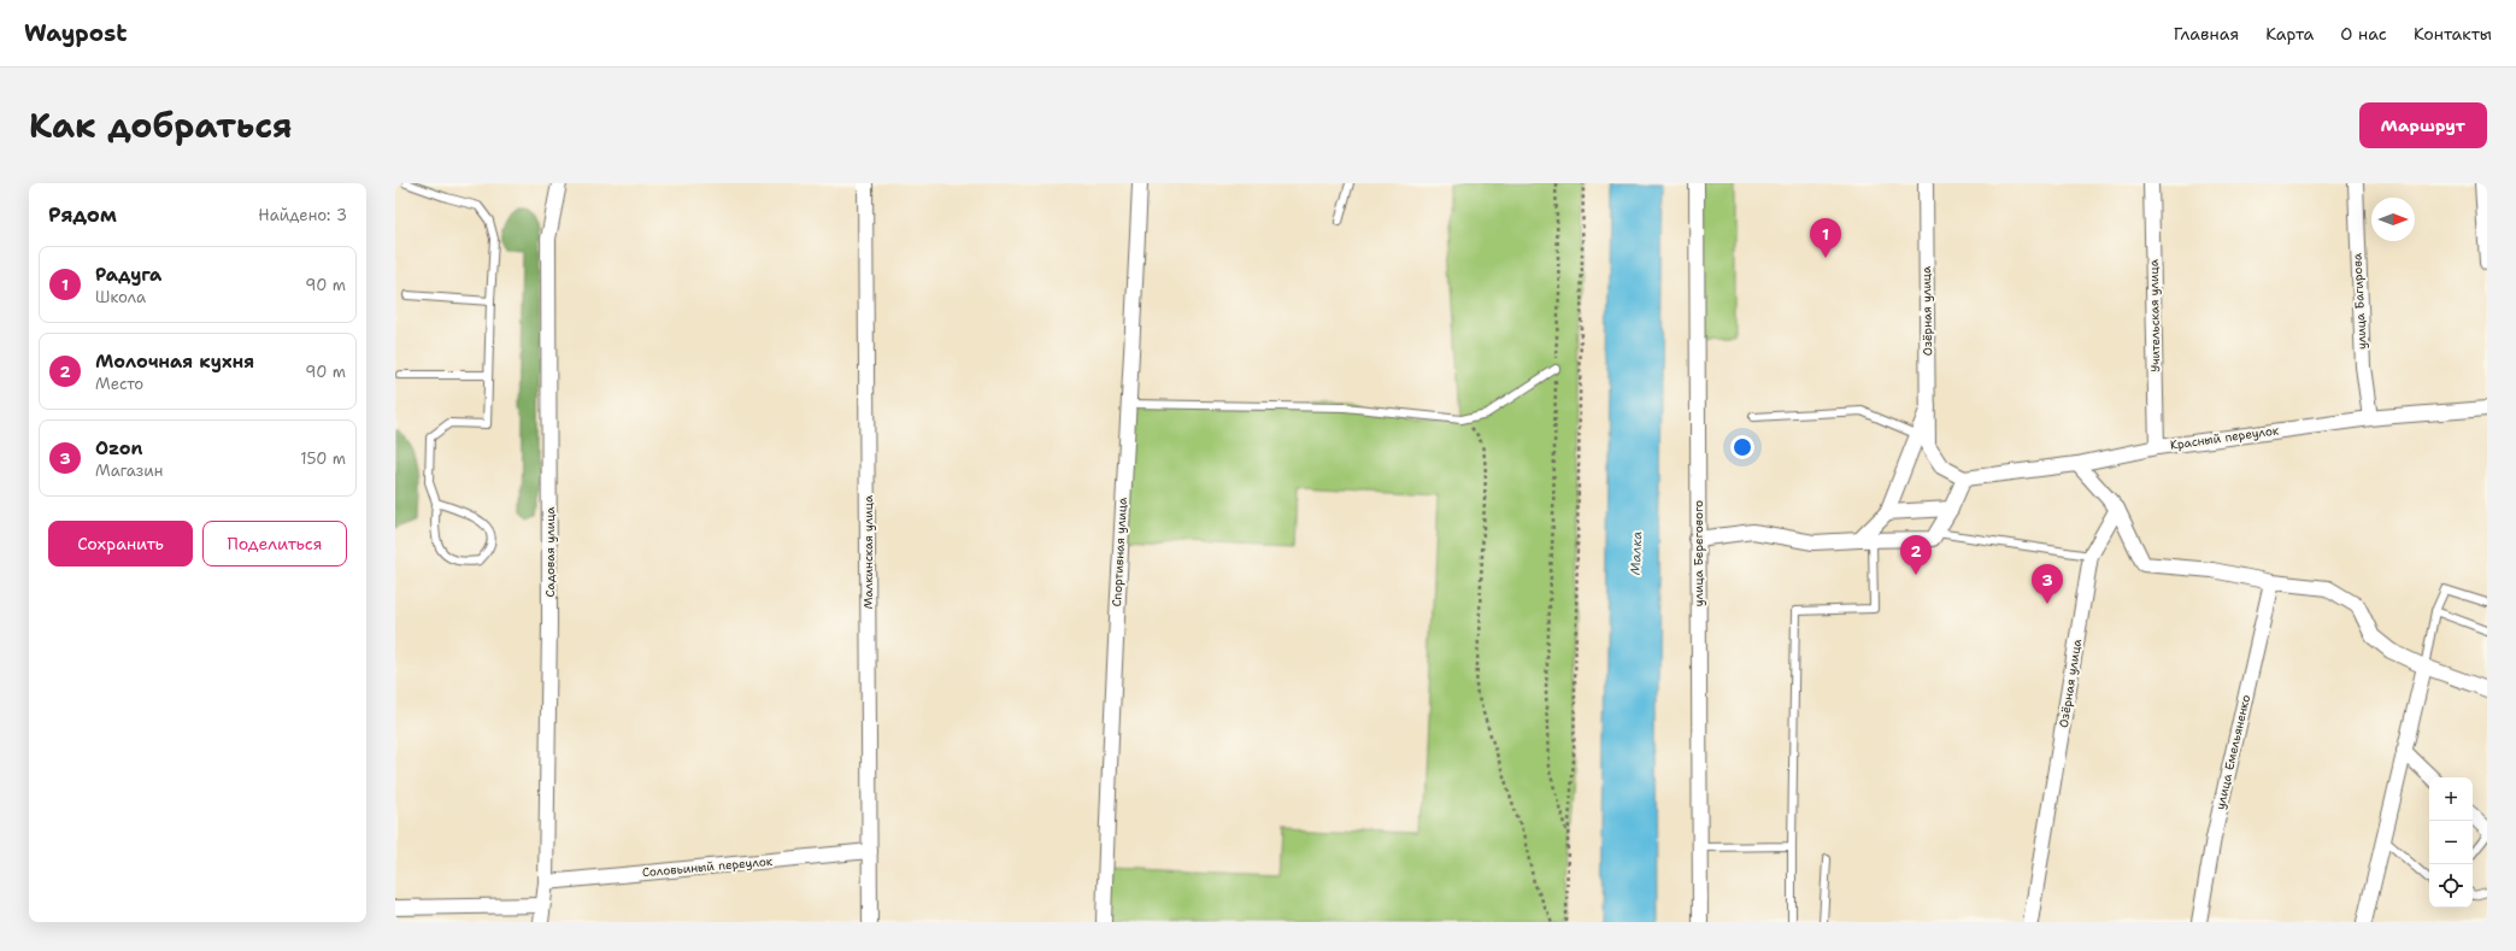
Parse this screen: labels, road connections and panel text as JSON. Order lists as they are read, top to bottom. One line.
{"streets":{"street":["улица Багирова","Озёрная улица","Учительская улица","Красный переулок","Садовая улица","Малкинская улица","Спортивная улица","улица Берегового","улица Емельяненко","Соловьиный переулок"]},"crossings":[["улица Багирова","Красный переулок"],["Учительская улица","Красный переулок"],["Садовая улица","Соловьиный переулок"],["Малкинская улица","Соловьиный переулок"]],"water":["Малка"],"north":"right","page":{"header":"Waypost","nav":["Главная","Карта","О нас","Контакты"],"title":"Как добраться","buttons":["Маршрут",["Сохранить","Поделиться"]],"heading":["Рядом","Найдено: 3"],"pins":["1","2","3"],"list":[{"mark":"1","name":"Радуга","note":"Школа","value":"90 m"},{"mark":"2","name":"Молочная кухня","note":"Место","value":"90 m"},{"mark":"3","name":"Ozon","note":"Магазин","value":"150 m"}],"map_buttons":["+","−"]}}
